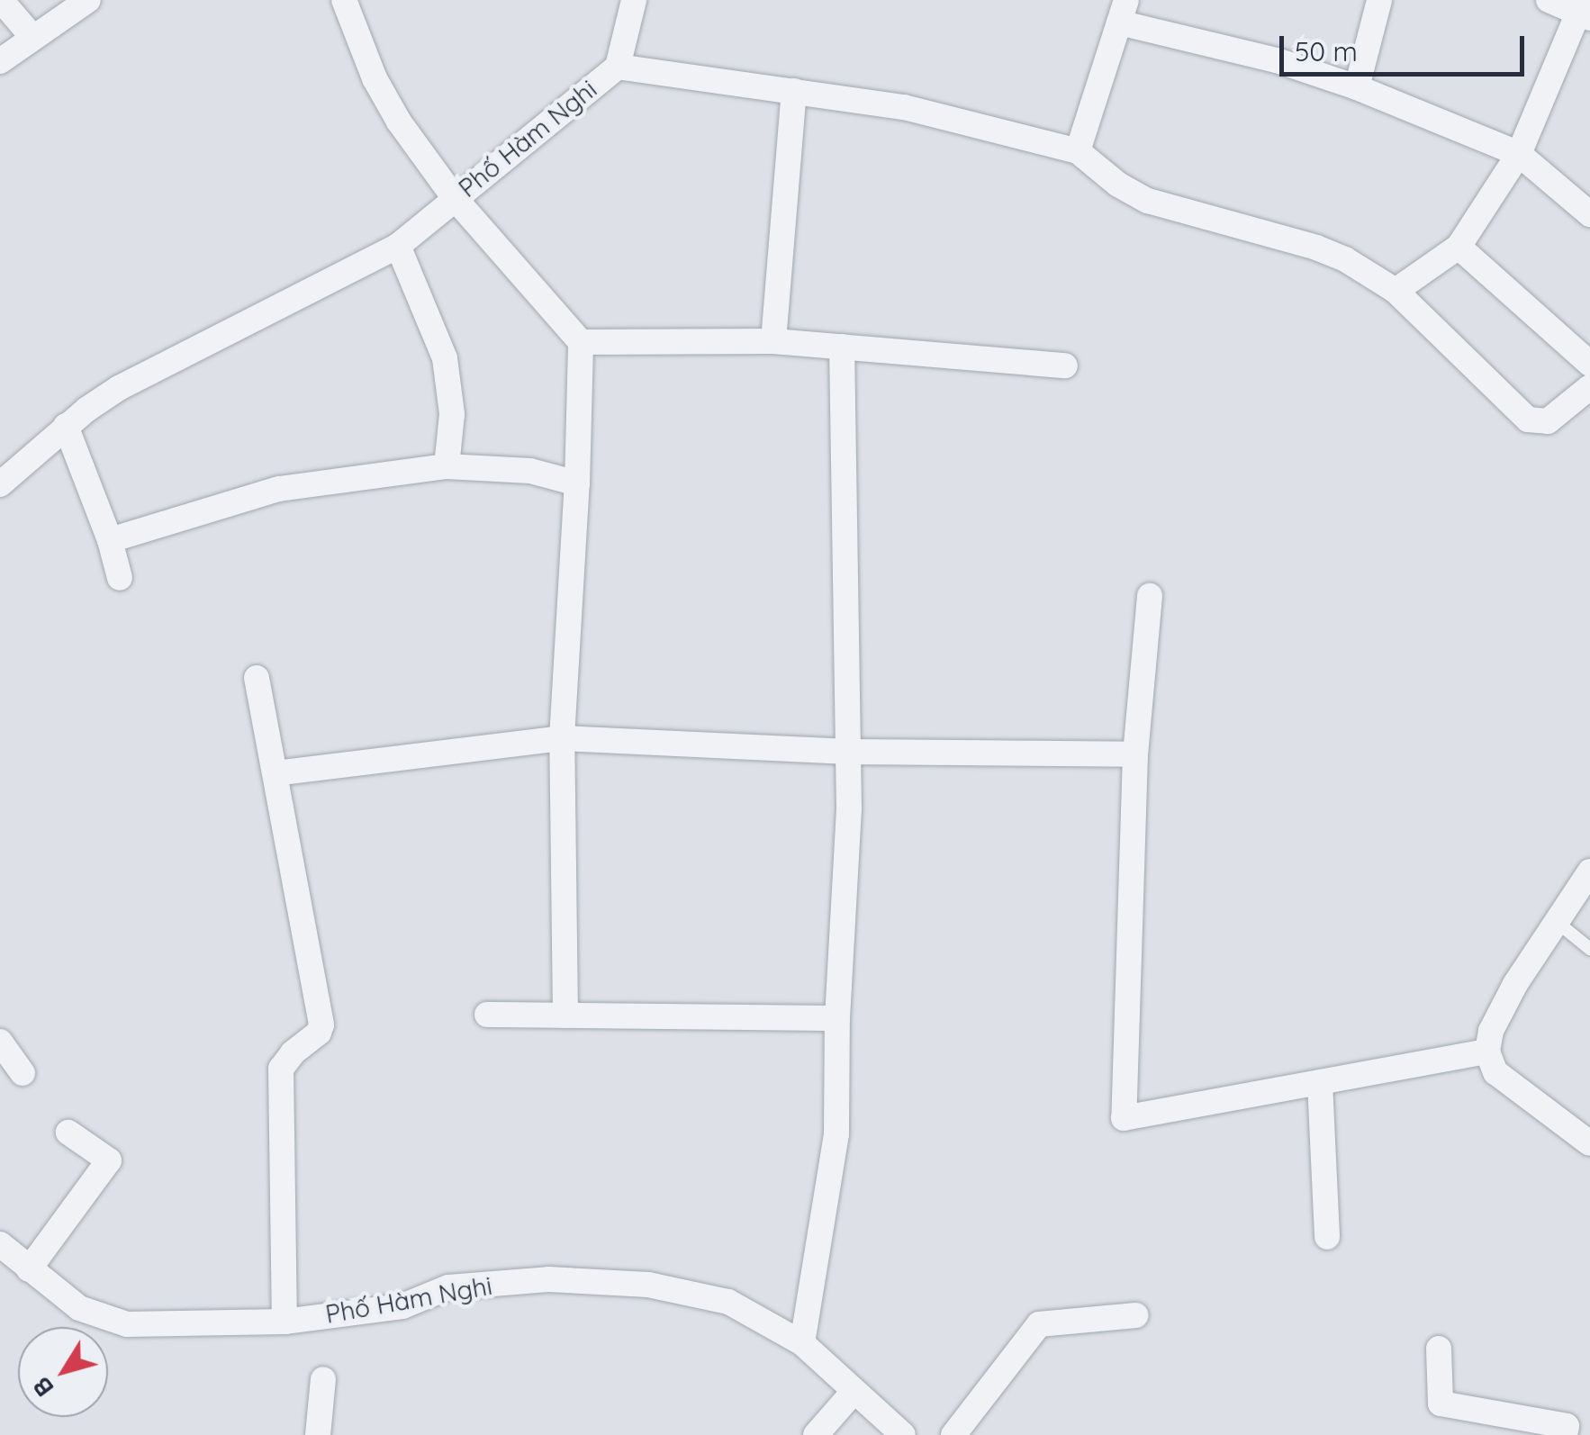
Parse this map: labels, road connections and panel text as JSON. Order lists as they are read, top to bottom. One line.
{"streets":{"street":["Phố Hàm Nghi"]},"scale_bar":"50 m","north":"bottom left"}
